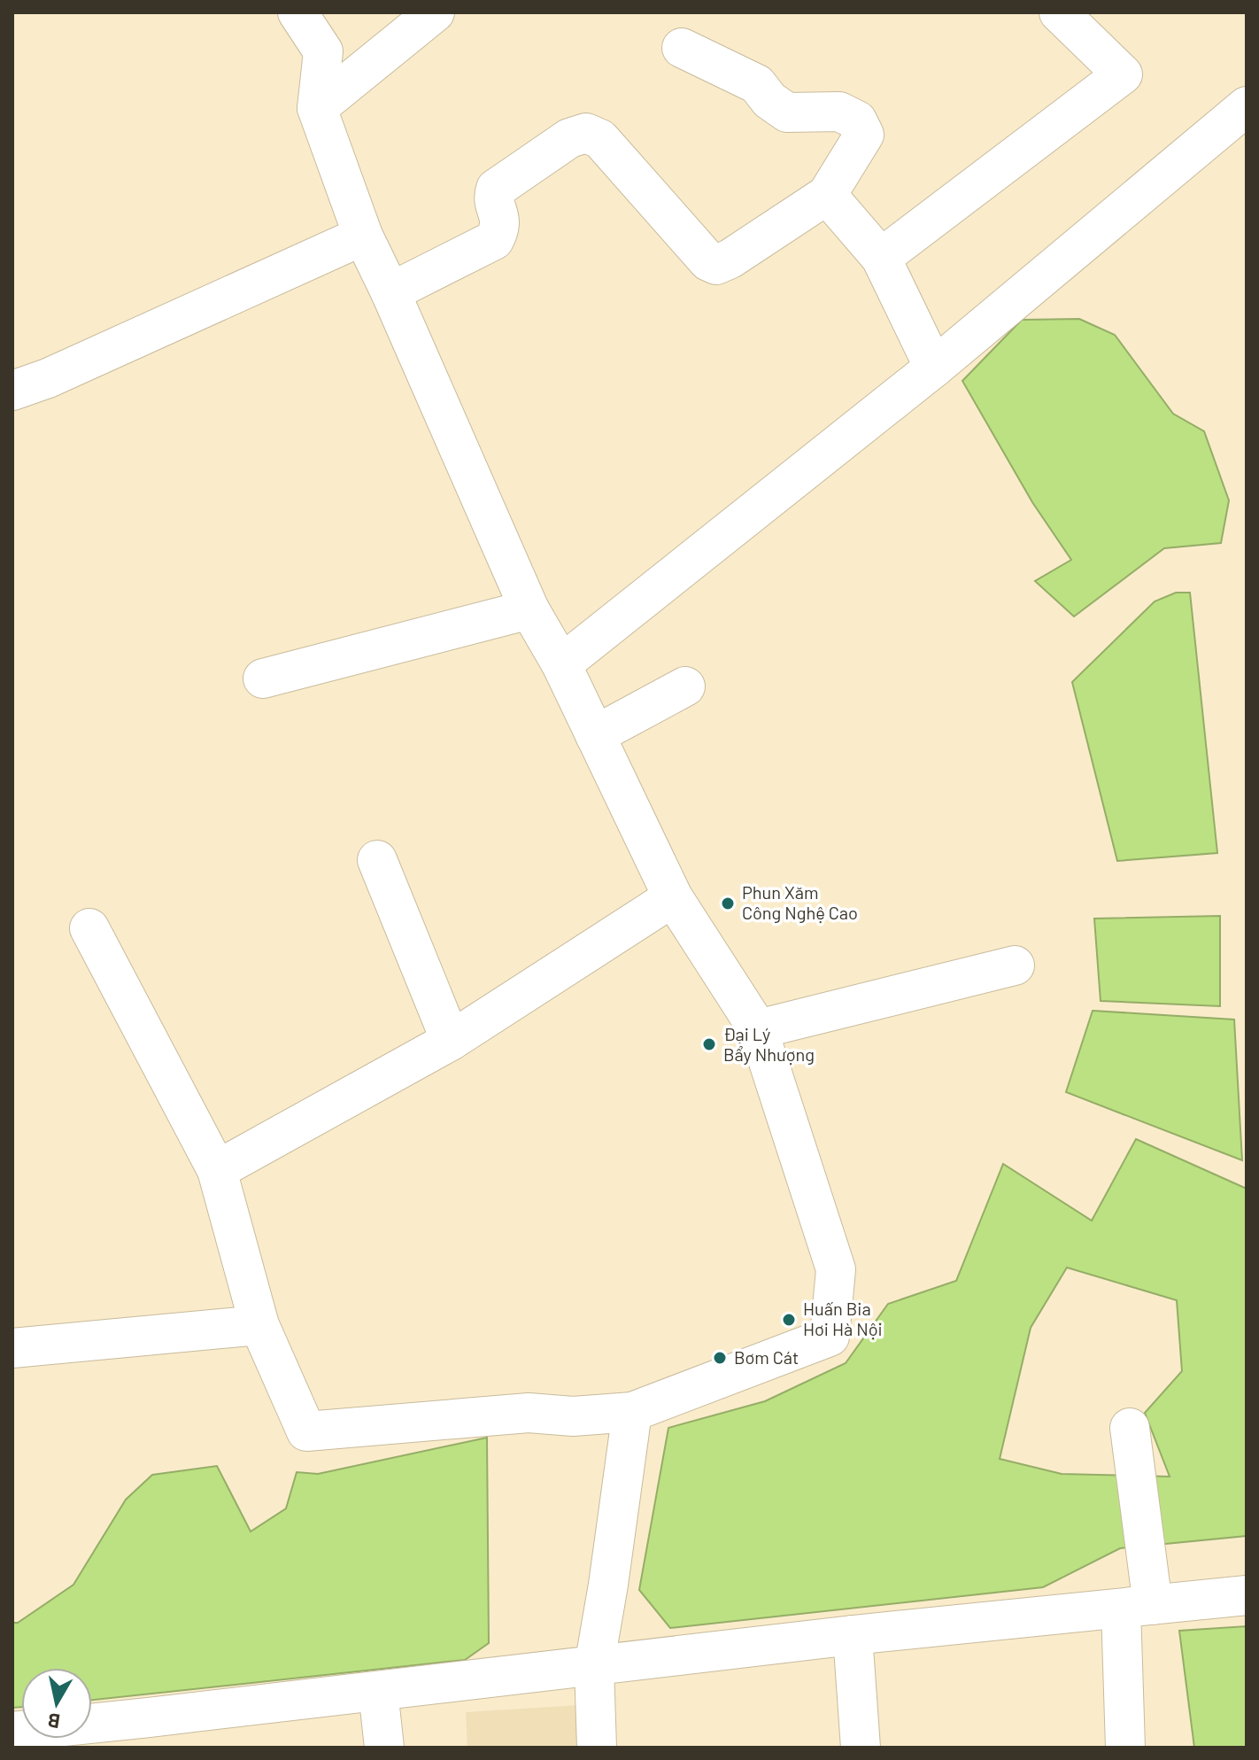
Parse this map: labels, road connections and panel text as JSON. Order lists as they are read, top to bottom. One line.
{"places":["Phun Xăm Công Nghệ Cao","Đại Lý Bẩy Nhượng","Huấn Bia Hơi Hà Nội","Bơm Cát"],"north":"bottom"}
